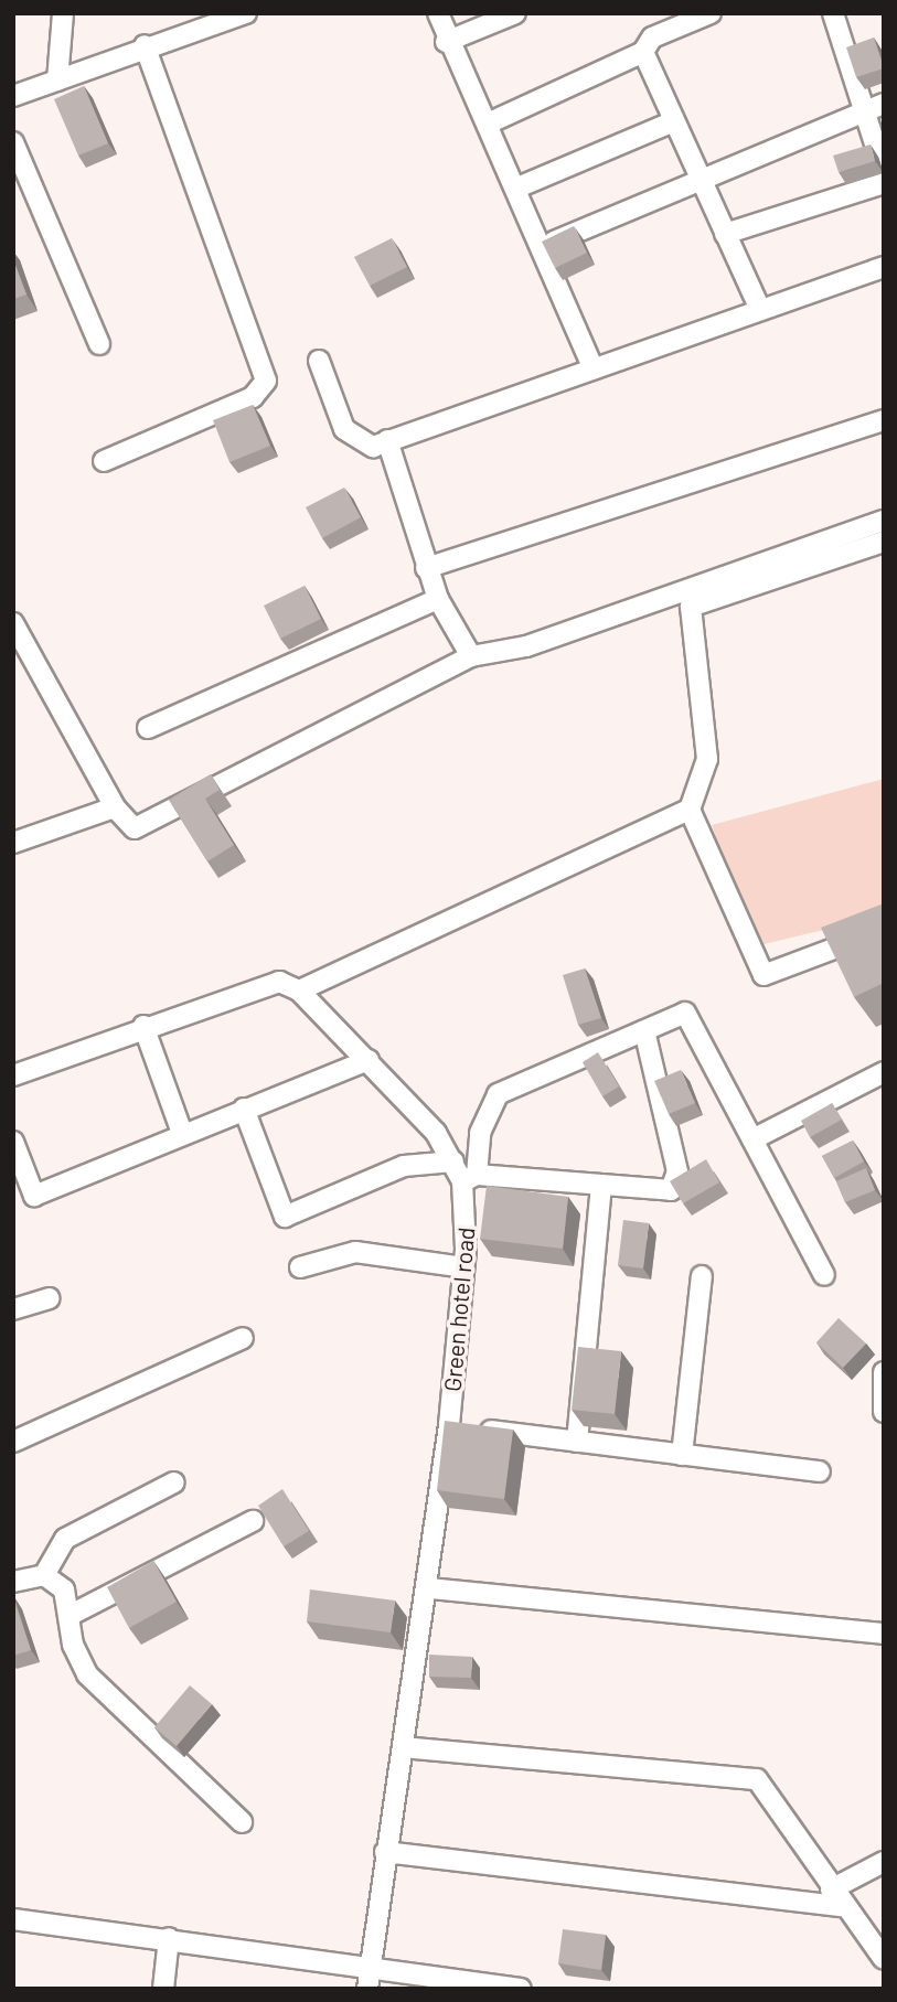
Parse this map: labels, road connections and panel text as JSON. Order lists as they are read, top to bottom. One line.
{"streets":{"street":["Green hotel road"]}}
